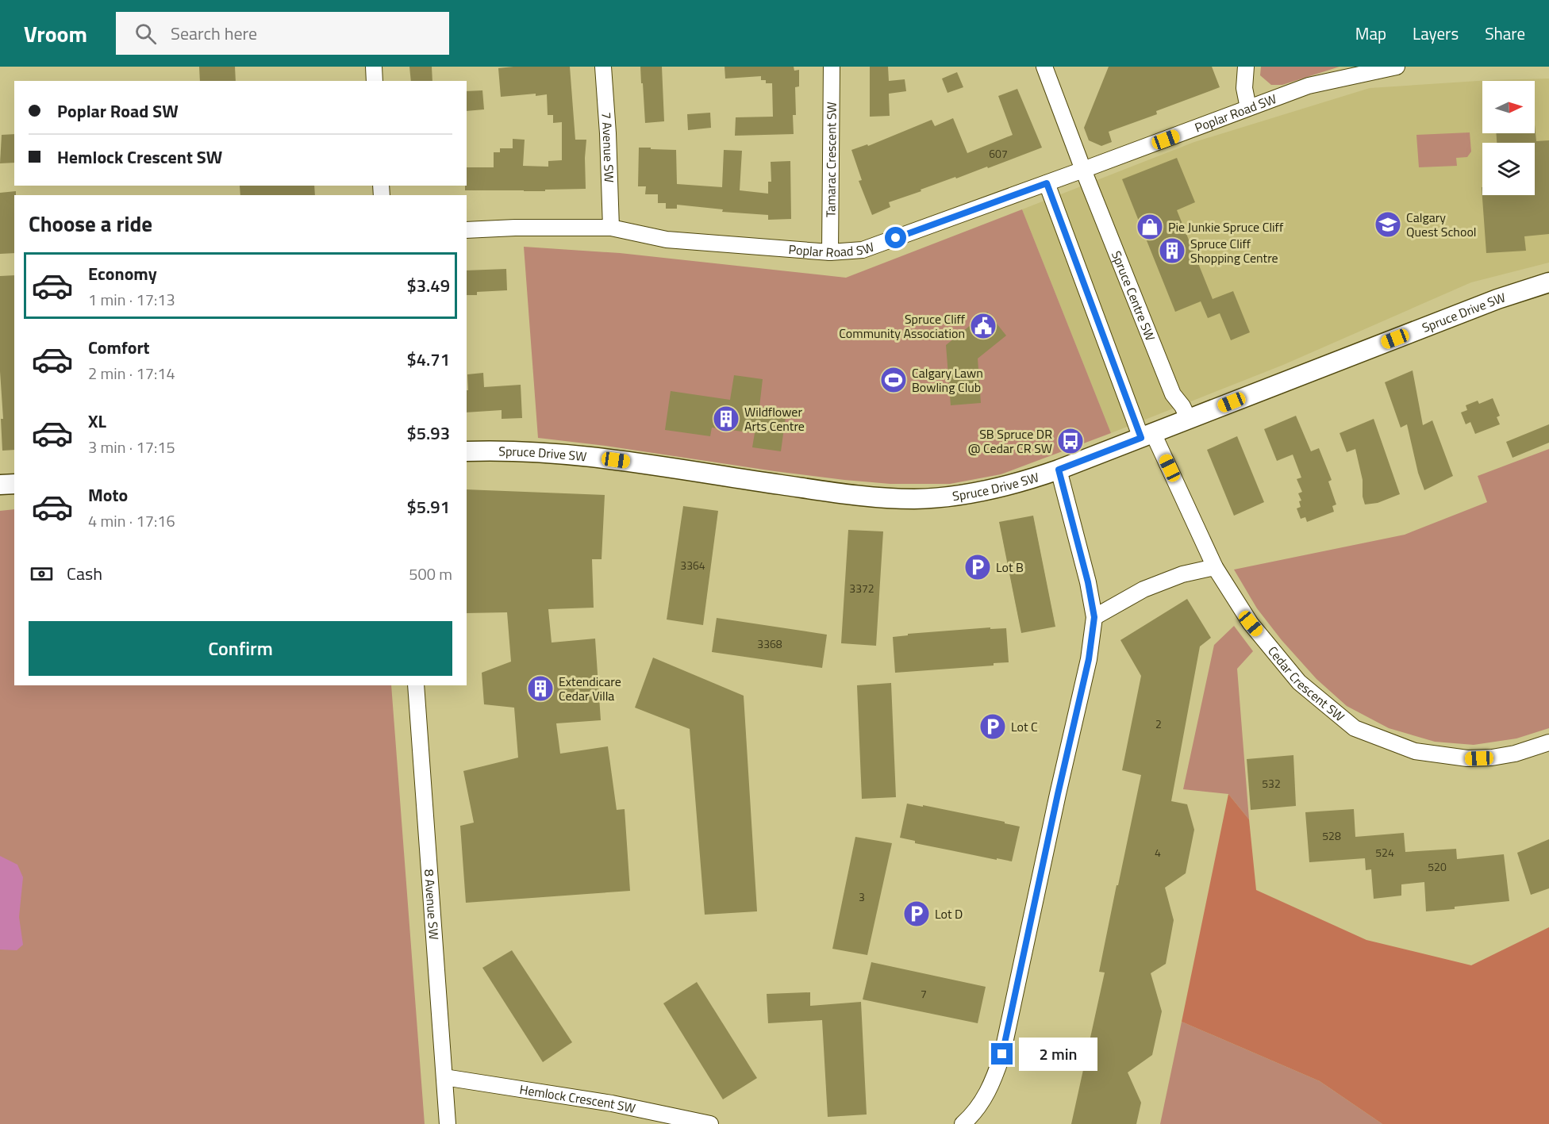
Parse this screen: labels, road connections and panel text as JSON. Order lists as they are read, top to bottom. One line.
{"streets":{"street":["Poplar Road SW","7 Avenue SW","Tamarac Crescent SW","Spruce Centre SW","Spruce Drive SW","Cedar Crescent SW","8 Avenue SW","Hemlock Crescent SW"]},"crossings":[["Poplar Road SW","7 Avenue SW"],["Poplar Road SW","Tamarac Crescent SW"],["Poplar Road SW","Spruce Centre SW"],["Spruce Centre SW","Spruce Drive SW"],["Spruce Drive SW","Cedar Crescent SW"],["8 Avenue SW","Hemlock Crescent SW"]],"places":{"school or university":["Calgary Quest School"],"shop":["Pie Junkie Spruce Cliff"],"building":["Spruce Cliff Shopping Centre","Wildflower Arts Centre","Extendicare Cedar Villa"],"public building":["Spruce Cliff Community Association"],"sports":["Calgary Lawn Bowling Club"],"bus stop":["SB Spruce DR @ Cedar CR SW"],"parking":["Lot B","Lot C","Lot D"]},"house_numbers":["607","3364","3372","3368","2","532","528","4","524","520","3","7"],"north":"right","page":{"header":"Vroom","search":"Search here","nav":["Map","Layers","Share"],"banner":["Poplar Road SW","Hemlock Crescent SW"],"heading":"Choose a ride","list":[{"name":"Economy","note":"1 min · 17:13","value":"$3.49"},{"name":"Comfort","note":"2 min · 17:14","value":"$4.71"},{"name":"XL","note":"3 min · 17:15","value":"$5.93"},{"name":"Moto","note":"4 min · 17:16","value":"$5.91"}],"pay":["Cash","500 m"],"buttons":"Confirm","bubble":"2 min"}}
